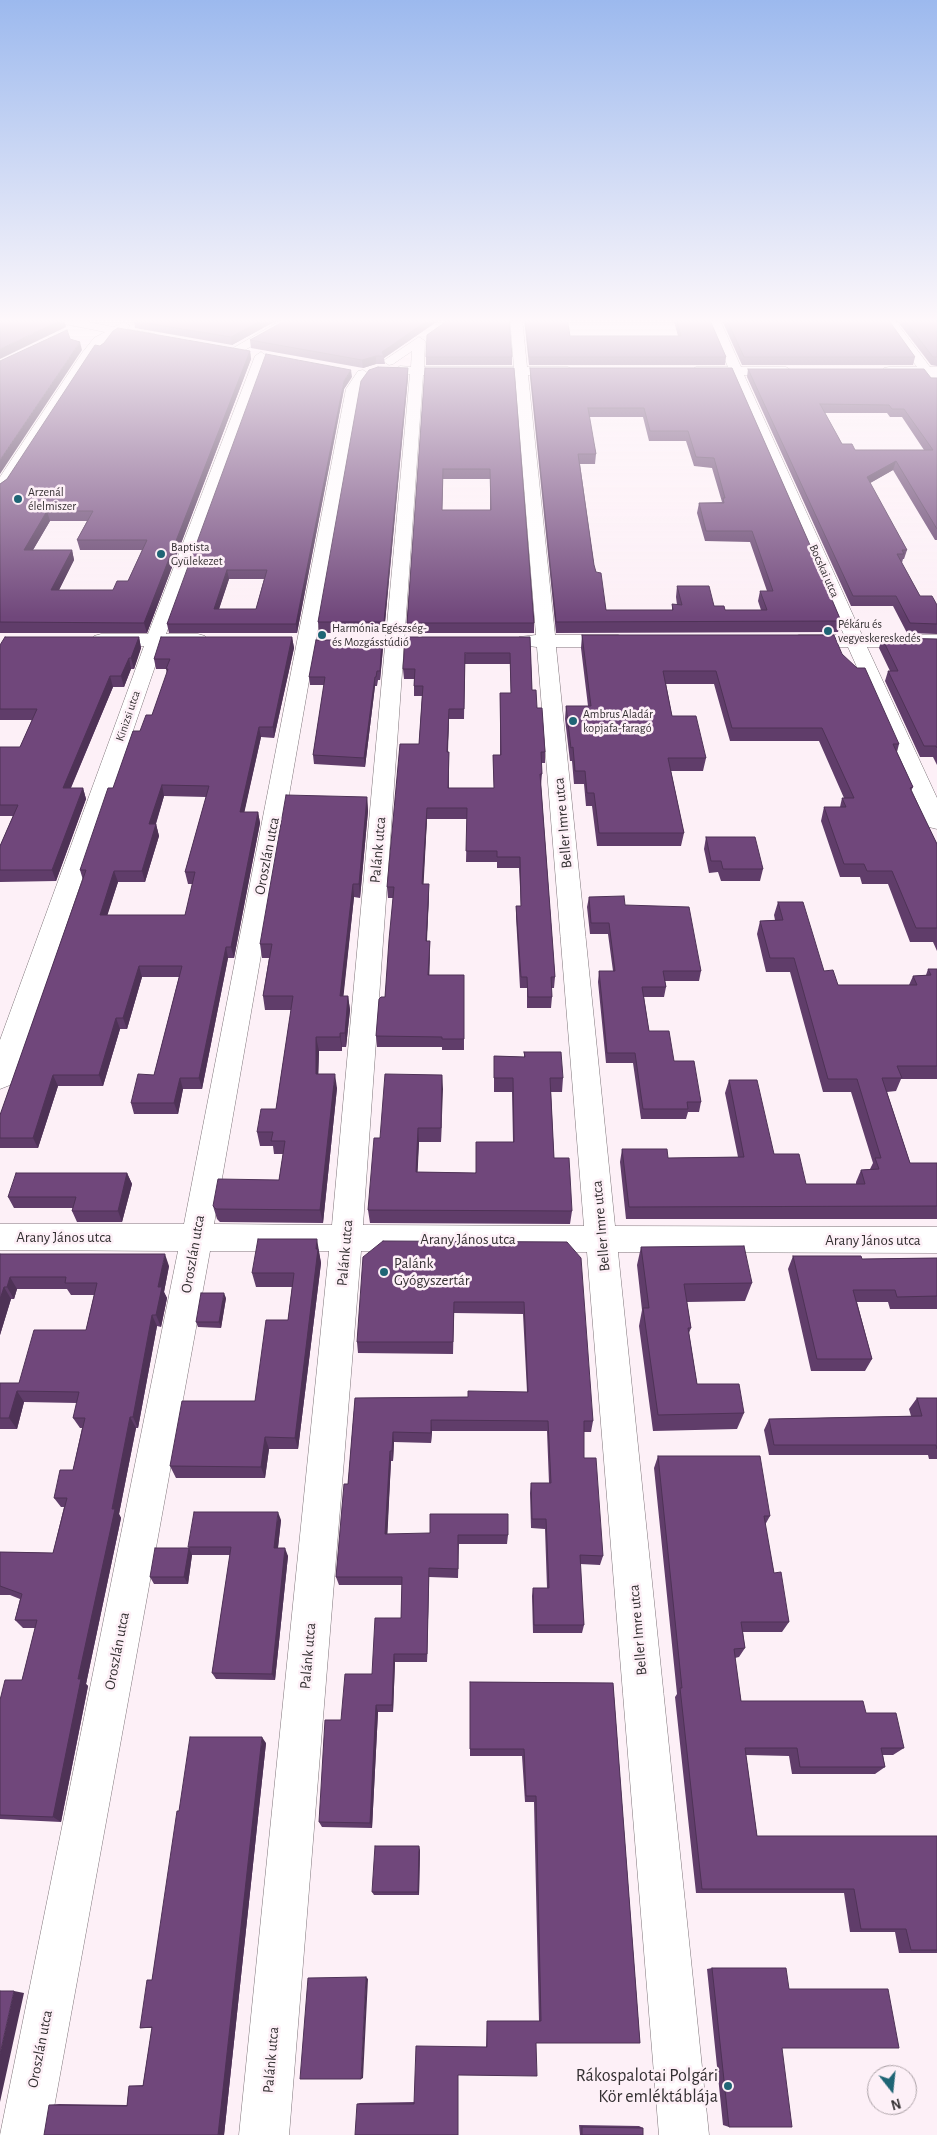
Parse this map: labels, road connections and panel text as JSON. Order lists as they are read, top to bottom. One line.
{"streets":{"street":["Bocskai utca","Kinizsi utca","Beller Imre utca","Palánk utca","Oroszlán utca","Arany János utca"]},"crossings":[["Beller Imre utca","Arany János utca"],["Palánk utca","Arany János utca"],["Oroszlán utca","Arany János utca"]],"places":["Arzenál élelmiszer","Baptista Gyülekezet","Pékáru és vegyeskereskedés","Harmónia Egészség- és Mozgásstúdió","Ambrus Aladár kopjafa-faragó","Palánk Gyógyszertár","Rákospalotai Polgári Kör emléktáblája"],"north":"bottom"}
